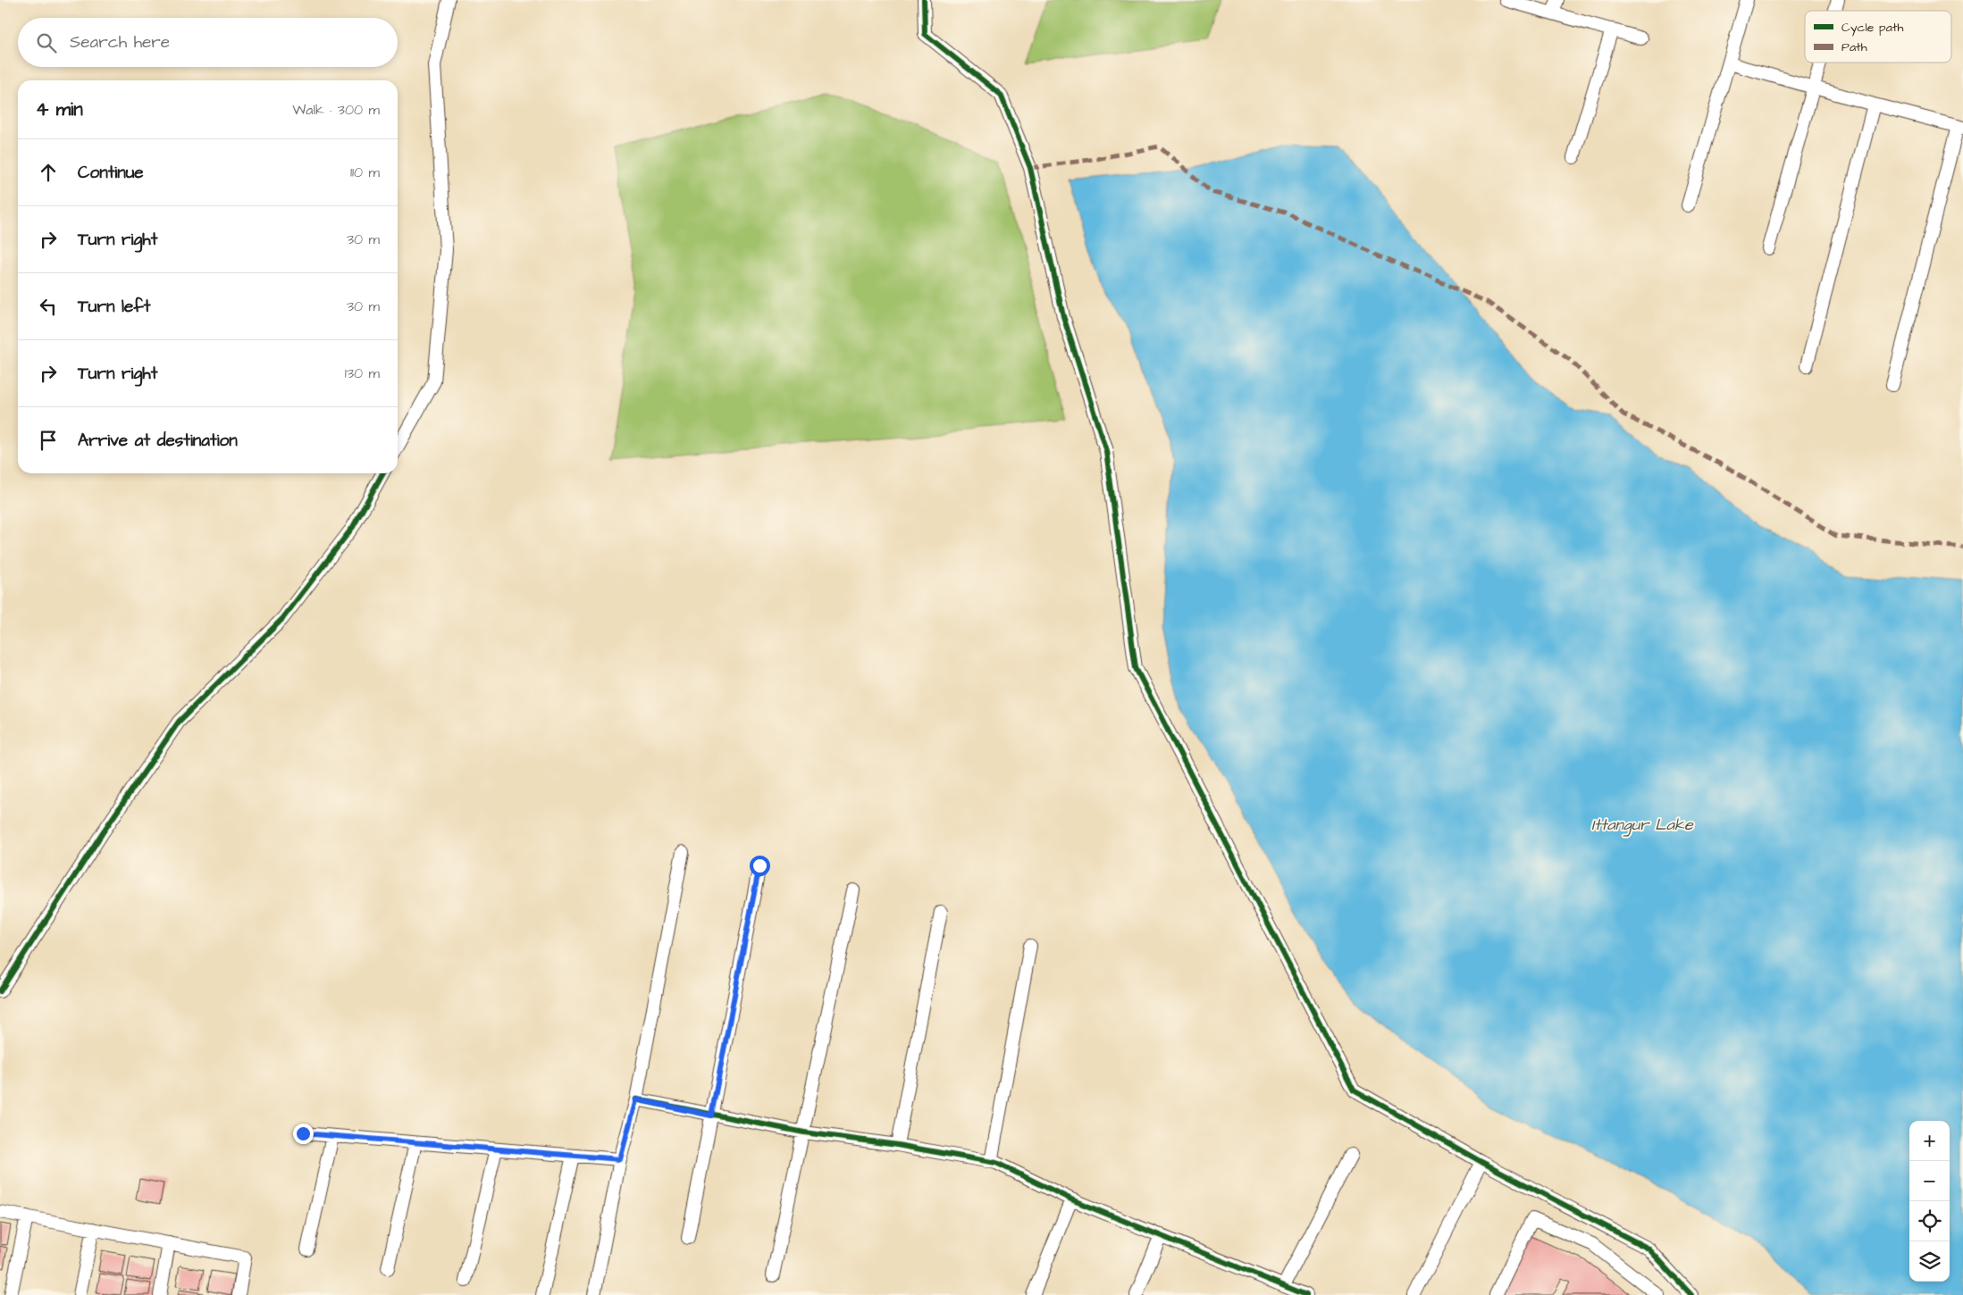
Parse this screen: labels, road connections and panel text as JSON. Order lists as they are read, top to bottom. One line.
{"water":["Ittangur Lake"],"legend":["Cycle path","Path"],"page":{"search":"Search here","heading":["4 min","Walk · 300 m"],"list":[["Continue","110 m"],["Turn right","30 m"],["Turn left","30 m"],["Turn right","130 m"],"Arrive at destination"],"map_buttons":["+","−"]}}
